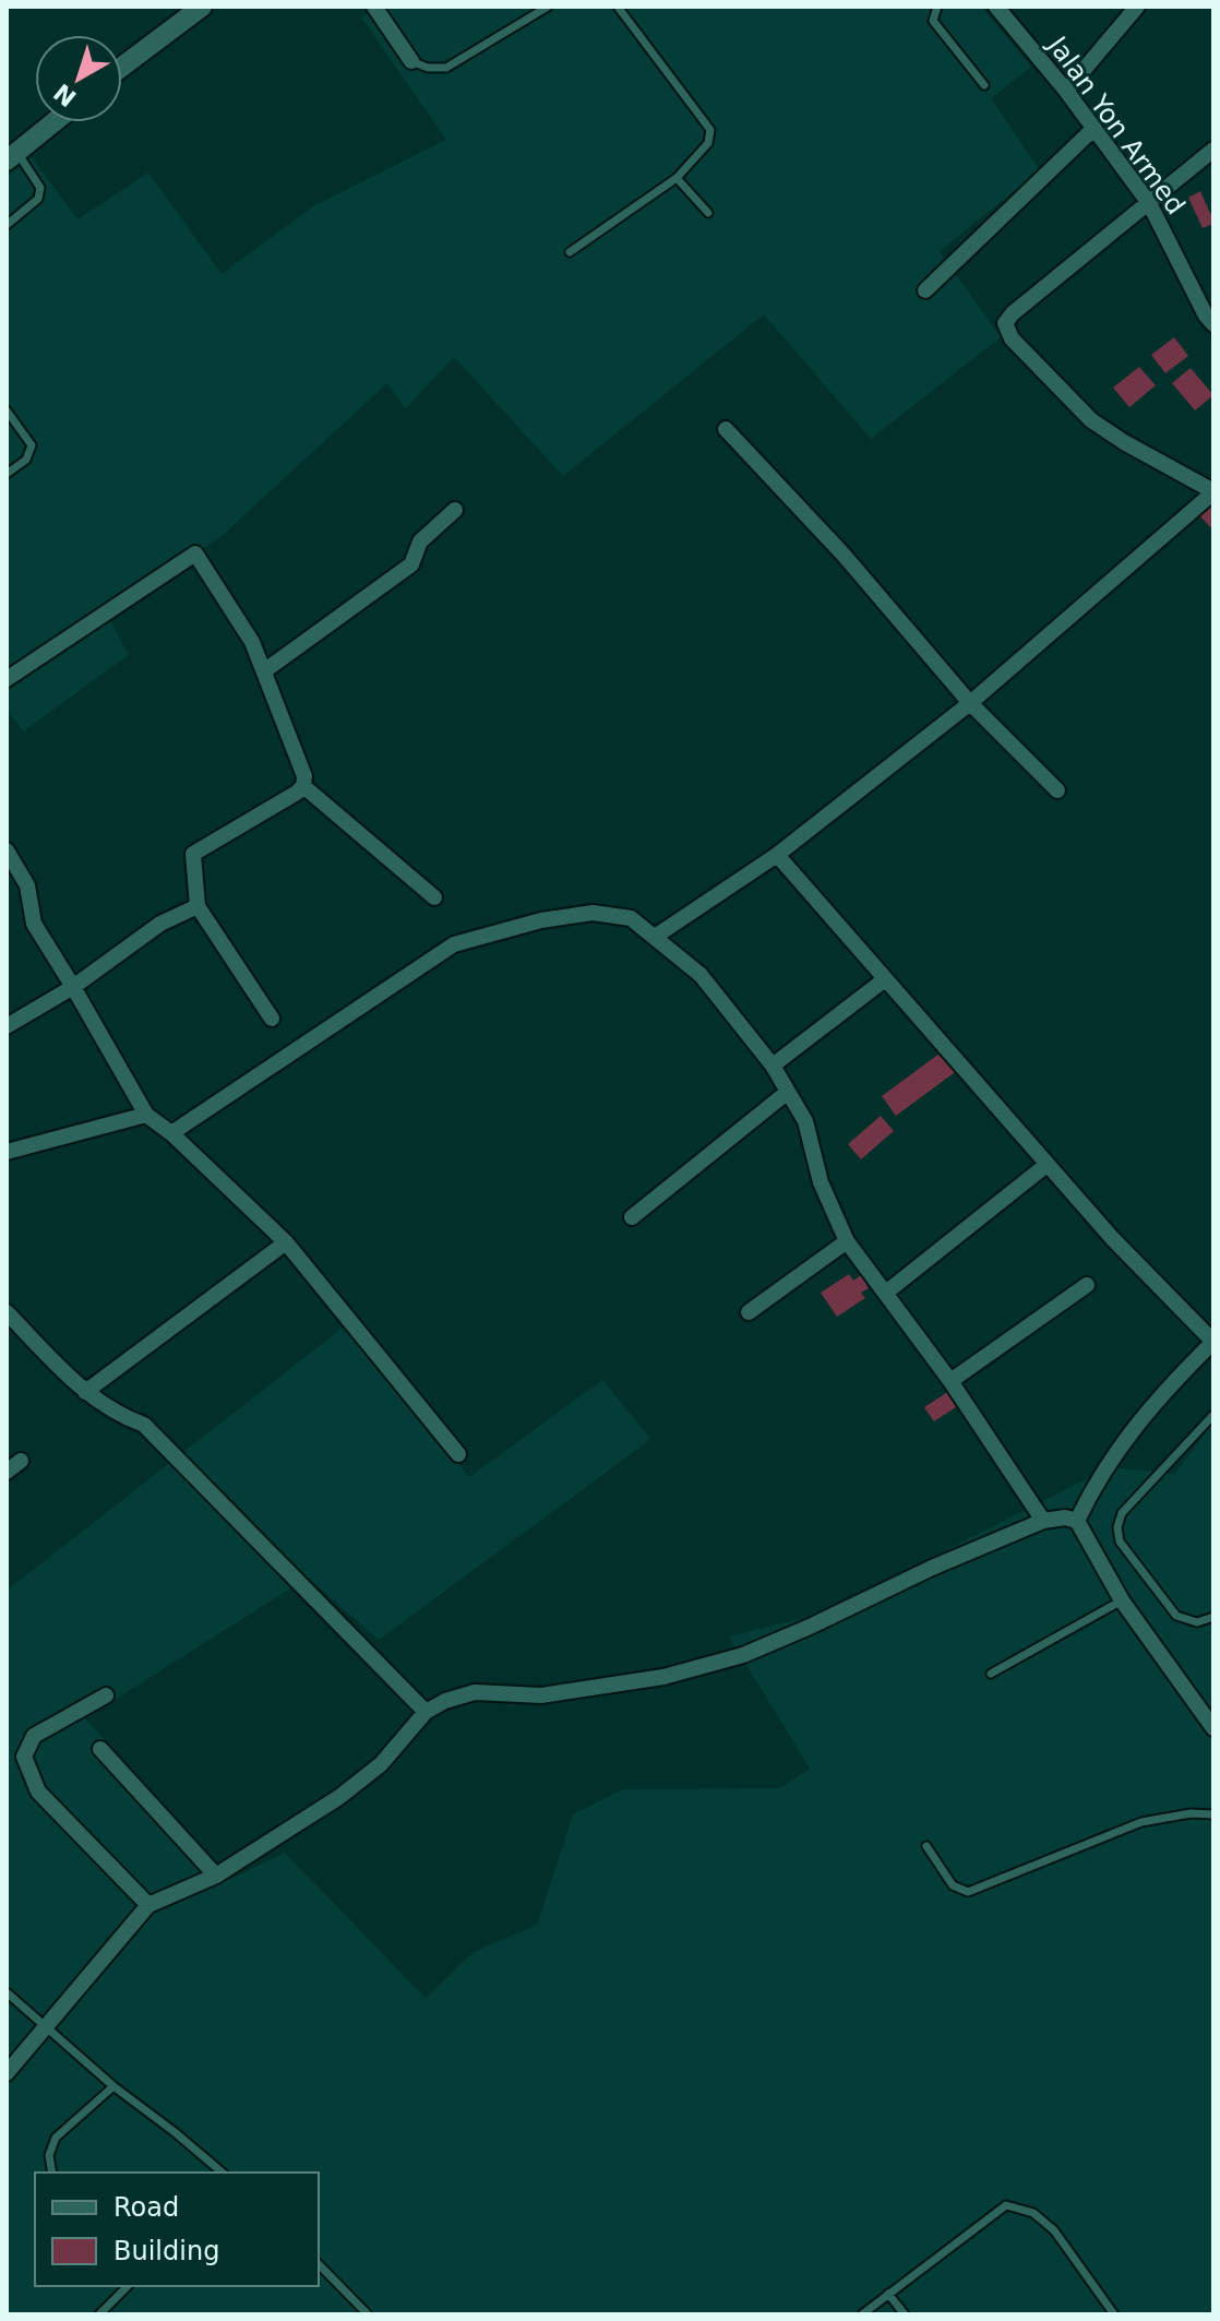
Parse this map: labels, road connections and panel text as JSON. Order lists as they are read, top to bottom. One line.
{"streets":{"street":["Jalan Yon Armed"]},"legend":["Road","Building"],"north":"bottom left"}
